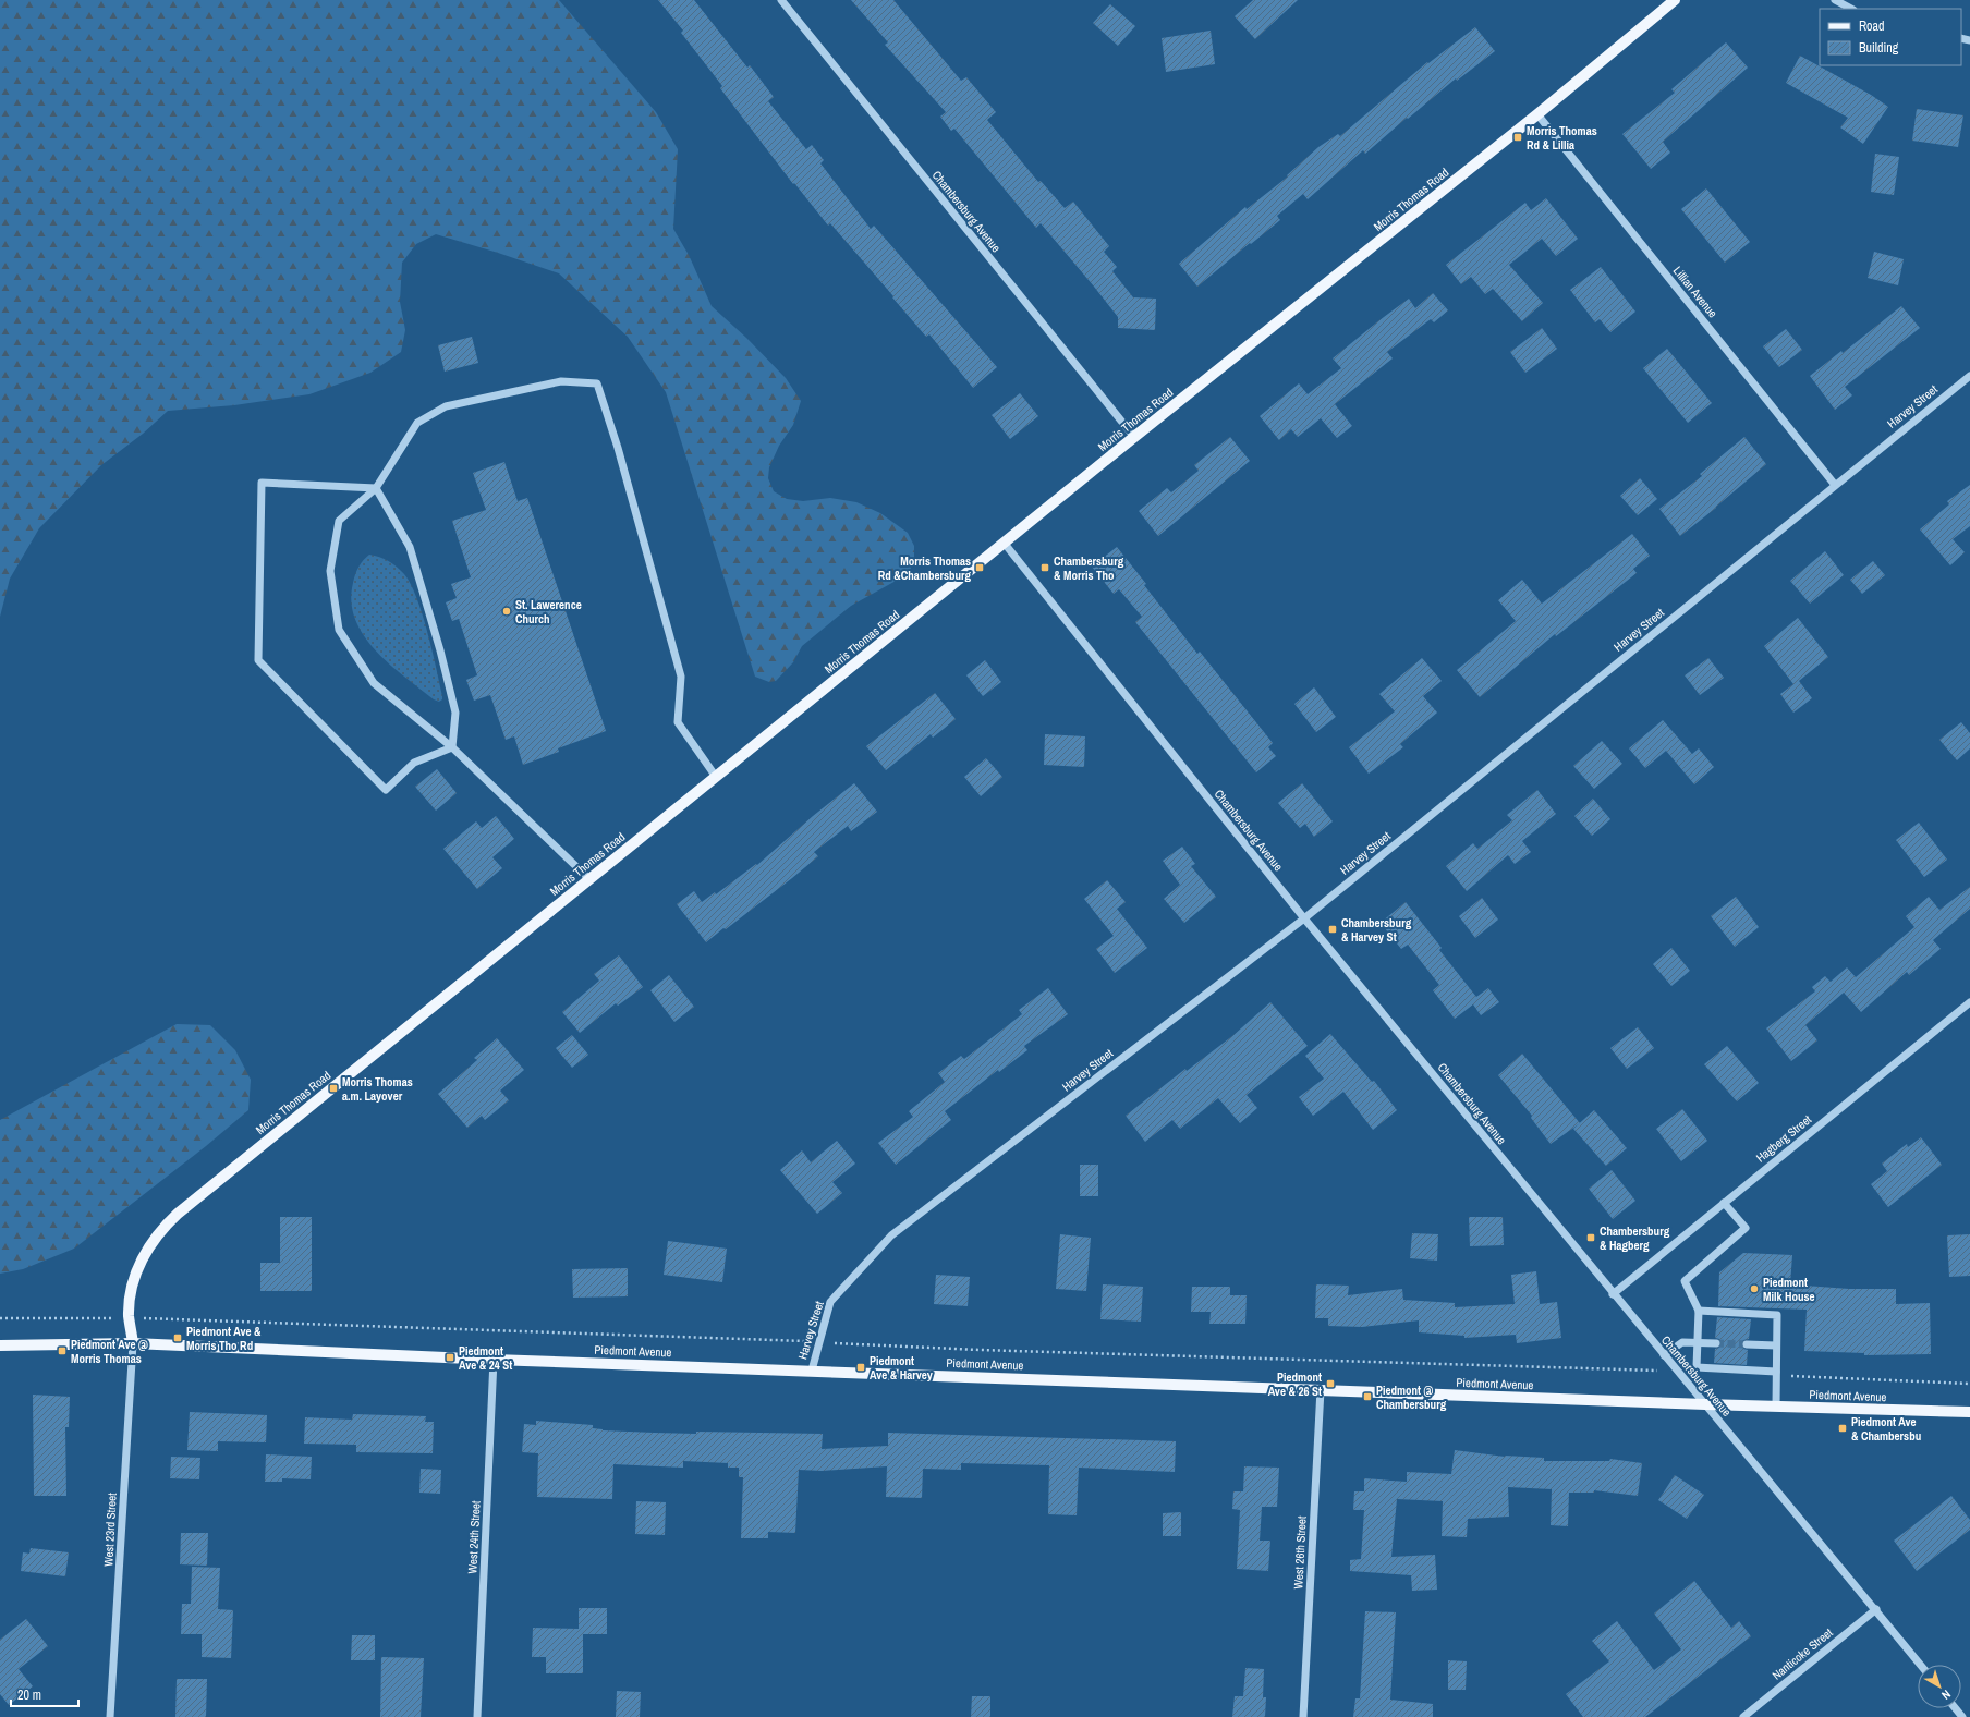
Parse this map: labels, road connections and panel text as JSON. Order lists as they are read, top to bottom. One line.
{"streets":{"main road":["Morris Thomas Road","Piedmont Avenue"],"street":["Chambersburg Avenue","Lillian Avenue","Harvey Street","Hagberg Street","West 23rd Street","West 24th Street","West 26th Street","Nanticoke Street"]},"crossings":[["Morris Thomas Road","Chambersburg Avenue"],["Morris Thomas Road","Lillian Avenue"],["Morris Thomas Road","Piedmont Avenue"],["Morris Thomas Road","West 23rd Street"],["Chambersburg Avenue","Harvey Street"],["Chambersburg Avenue","Hagberg Street"],["Chambersburg Avenue","Piedmont Avenue"],["Chambersburg Avenue","Nanticoke Street"],["Lillian Avenue","Harvey Street"],["Harvey Street","Piedmont Avenue"],["Piedmont Avenue","West 23rd Street"],["Piedmont Avenue","West 24th Street"],["Piedmont Avenue","West 26th Street"]],"places":{"transit":["Morris Thomas Rd & Lillia","Morris Thomas Rd &Chambersburg","Chambersburg & Morris Tho","Chambersburg & Harvey St","Morris Thomas a.m. Layover","Chambersburg & Hagberg","Piedmont Ave & Morris Tho Rd","Piedmont Ave @ Morris Thomas","Piedmont Ave & 24 St","Piedmont Ave & Harvey","Piedmont Ave & 26 St","Piedmont @ Chambersburg","Piedmont Ave & Chambersbu"],"other":["St. Lawerence Church","Piedmont Milk House"]},"legend":["Road","Building"],"scale_bar":"20 m","north":"bottom right"}
